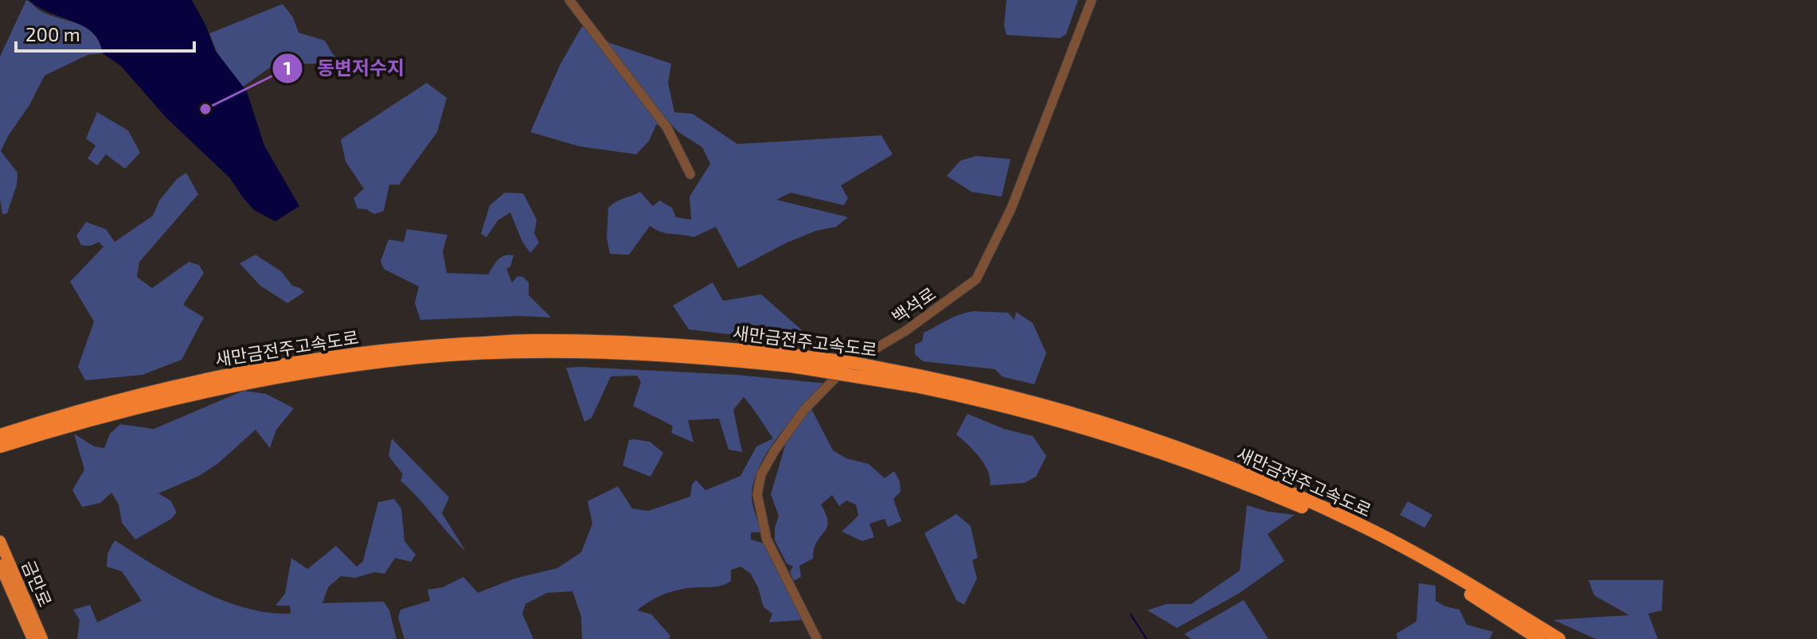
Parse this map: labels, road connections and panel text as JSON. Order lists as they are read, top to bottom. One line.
{"streets":{"highway":["새만금전주고속도로","금만로"],"street":["백석로"]},"places":["동변저수지"],"scale_bar":"200 m"}
